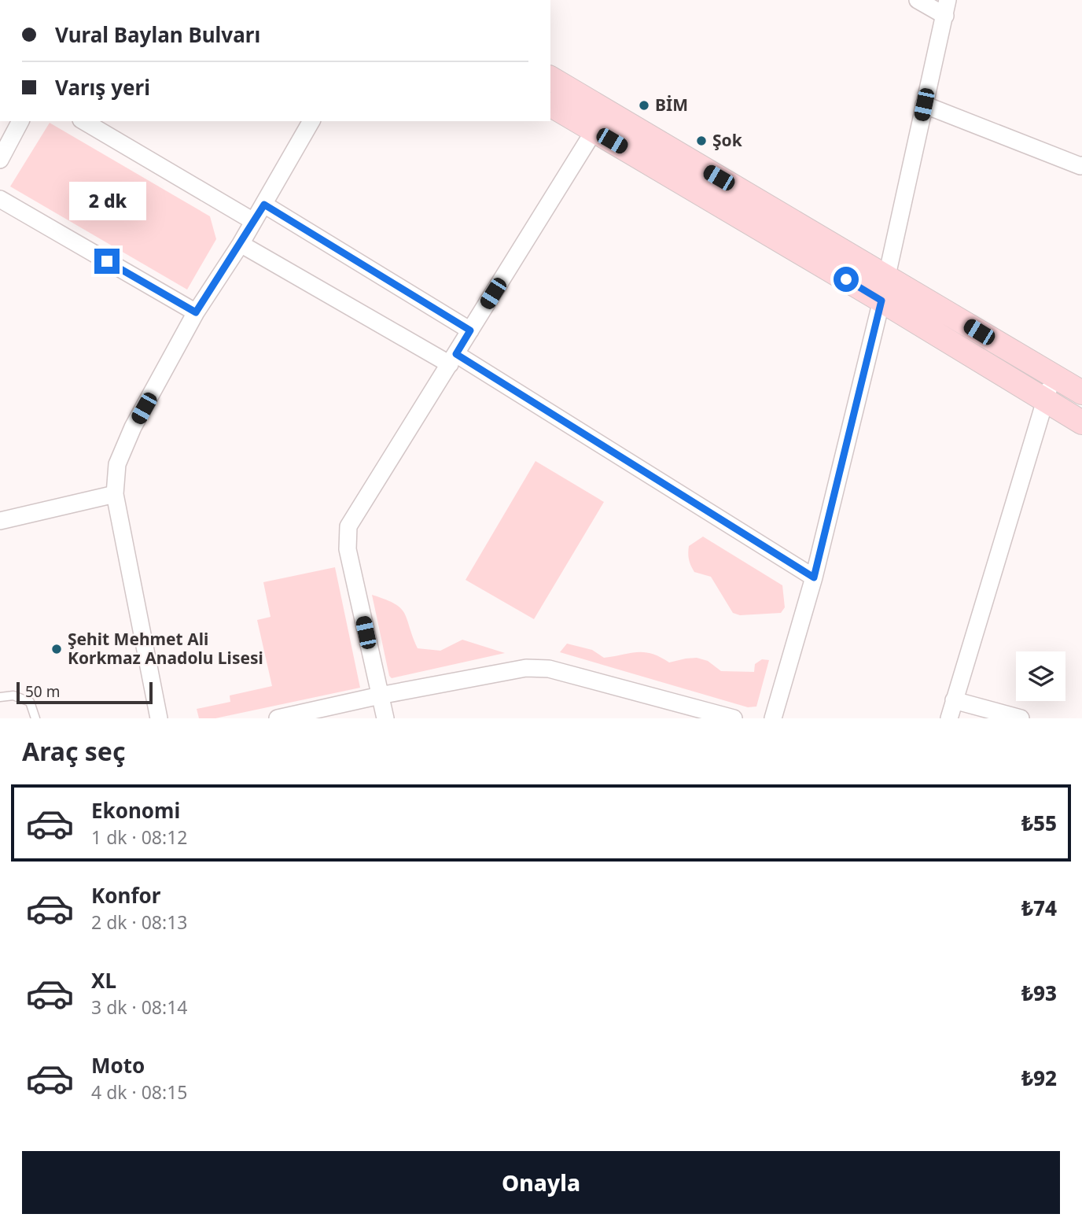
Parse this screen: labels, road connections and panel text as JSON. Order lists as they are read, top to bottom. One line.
{"places":["BİM","Şok","Şehit Mehmet Ali Korkmaz Anadolu Lisesi"],"scale_bar":"50 m","page":{"banner":["Vural Baylan Bulvarı","Varış yeri"],"bubble":"2 dk","scale":"50 m","heading":"Araç seç","list":[{"name":"Ekonomi","note":"1 dk · 08:12","value":"₺55"},{"name":"Konfor","note":"2 dk · 08:13","value":"₺74"},{"name":"XL","note":"3 dk · 08:14","value":"₺93"},{"name":"Moto","note":"4 dk · 08:15","value":"₺92"}],"buttons":"Onayla"}}
